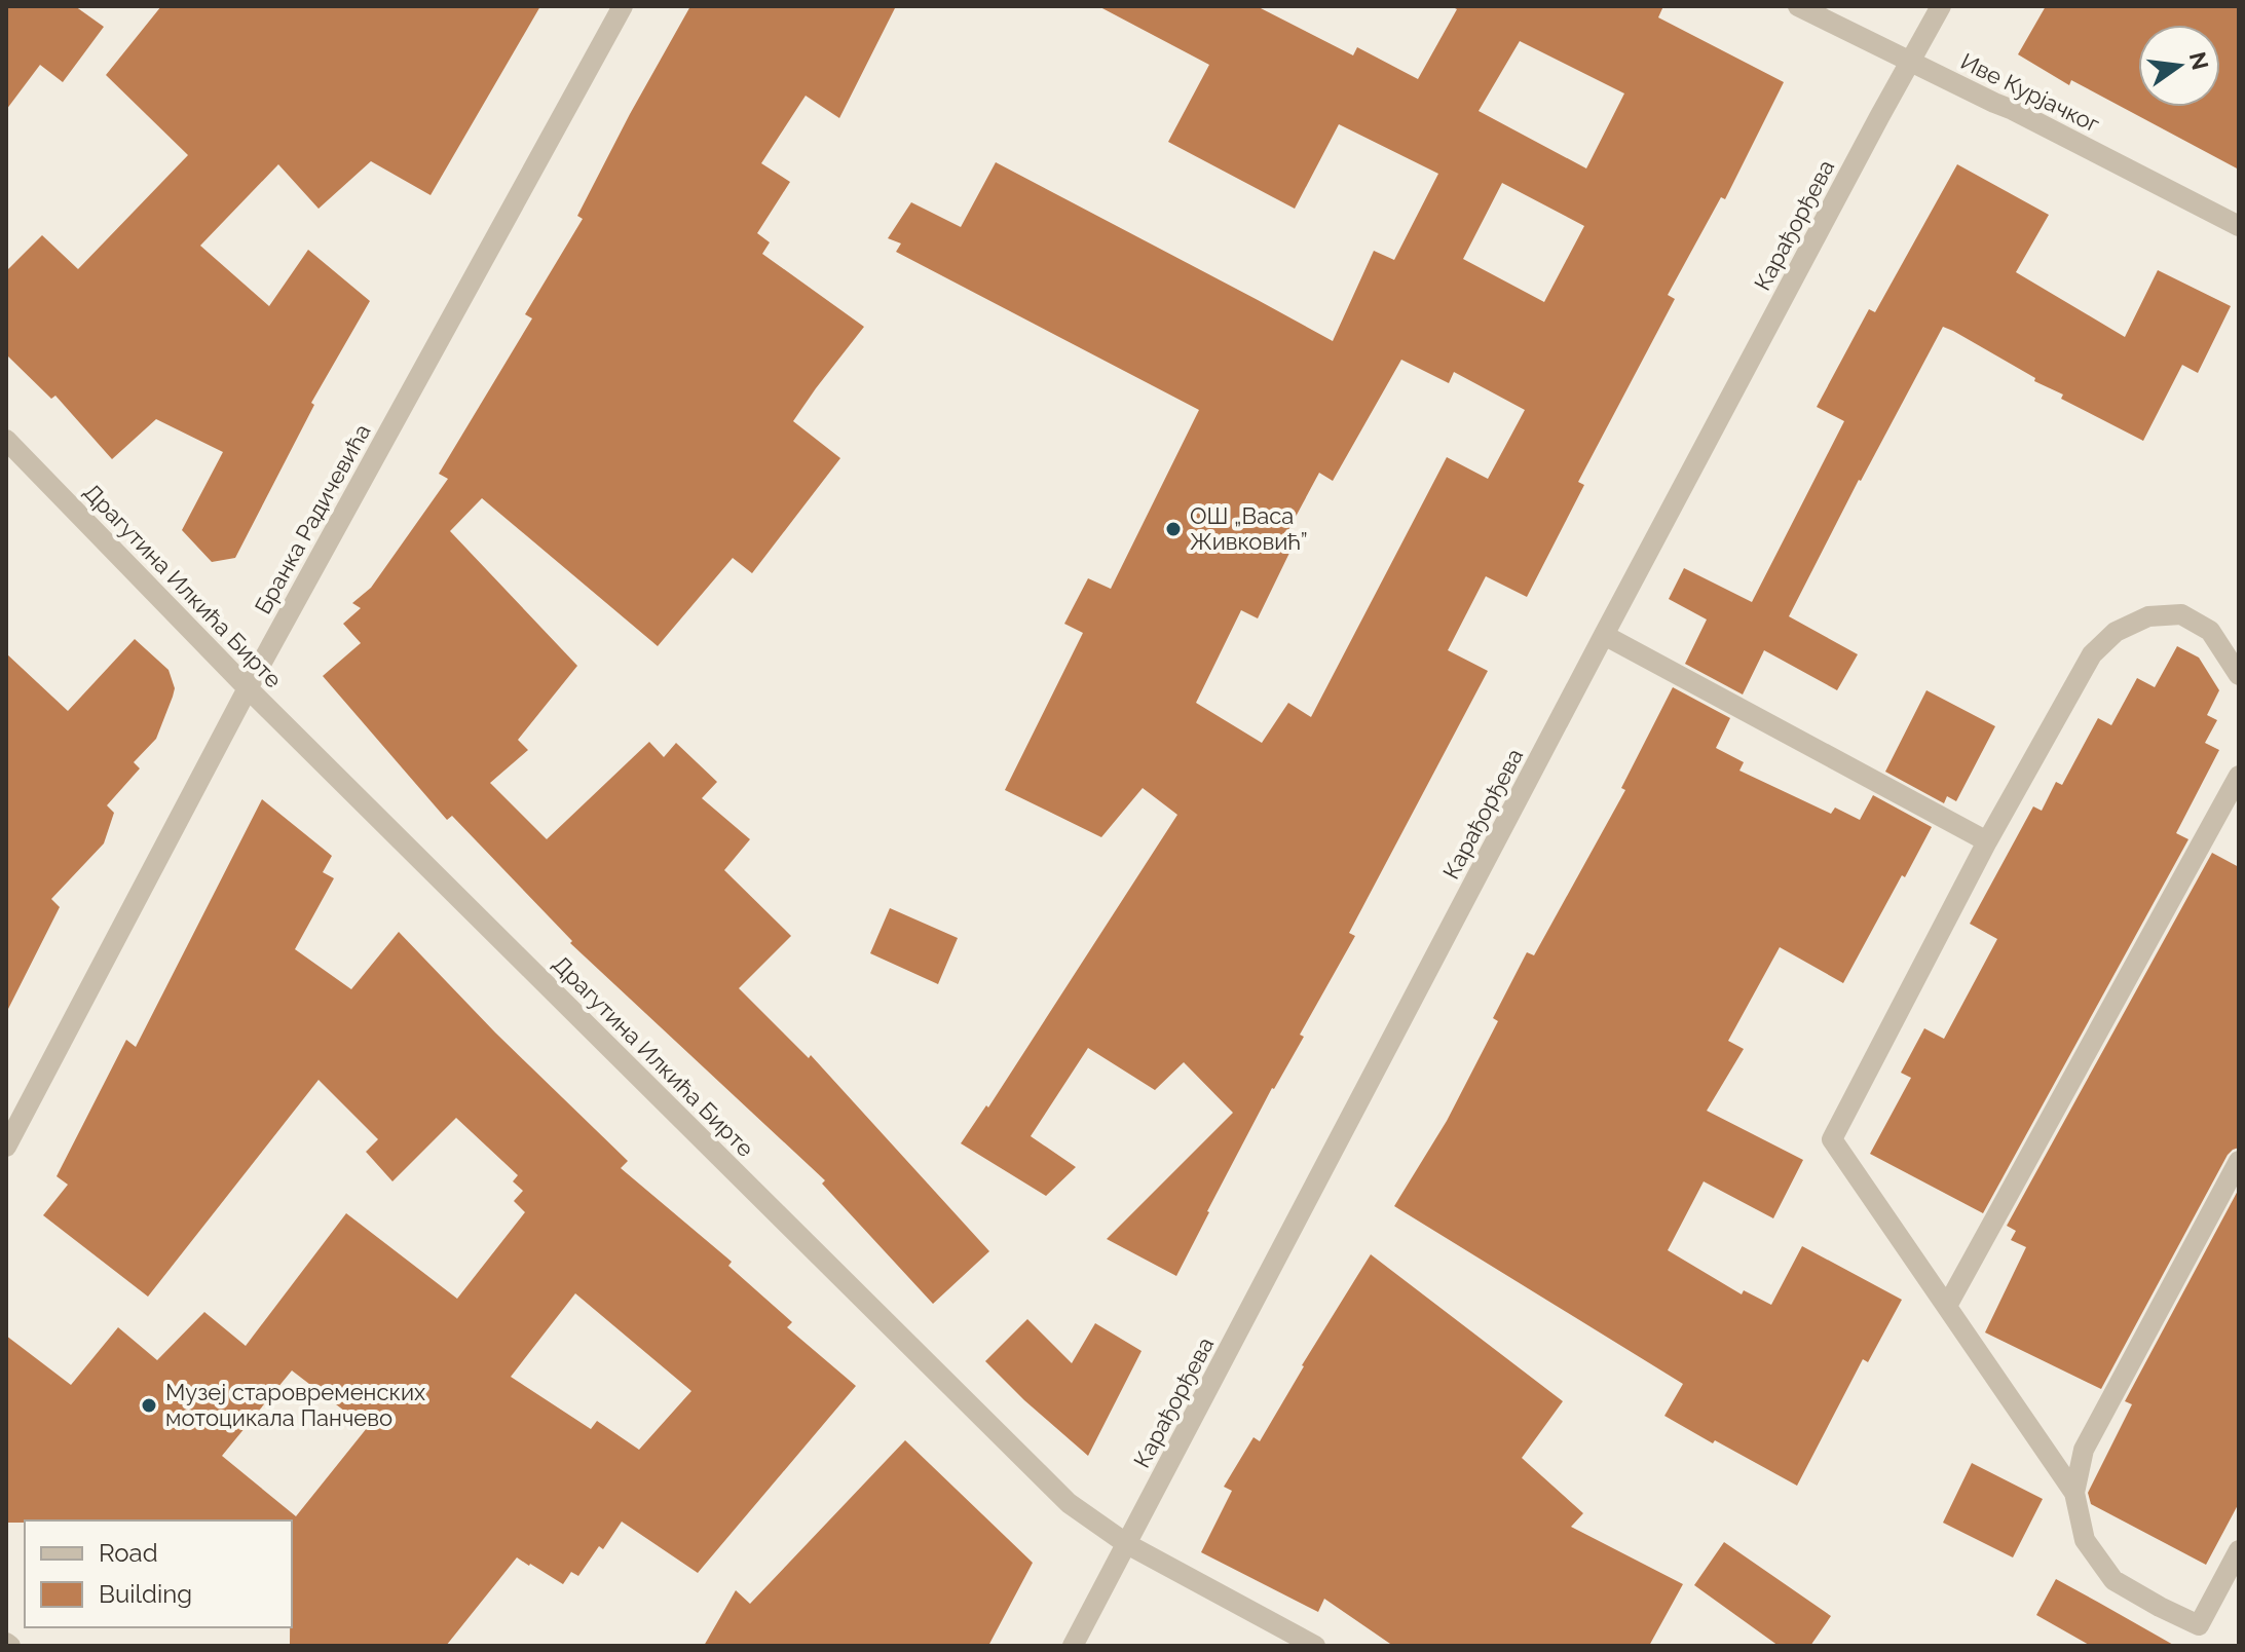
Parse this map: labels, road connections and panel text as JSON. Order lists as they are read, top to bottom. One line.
{"streets":{"street":["Иве Курјачког","Карађорђева","Бранка Радичевића","Драгутина Илкића Бирте"]},"crossings":[["Иве Курјачког","Карађорђева"],["Карађорђева","Драгутина Илкића Бирте"],["Бранка Радичевића","Драгутина Илкића Бирте"]],"places":["ОШ „Васа Живковић”","Музеј старовременских мотоцикала Панчево"],"legend":["Road","Building"],"north":"right"}
